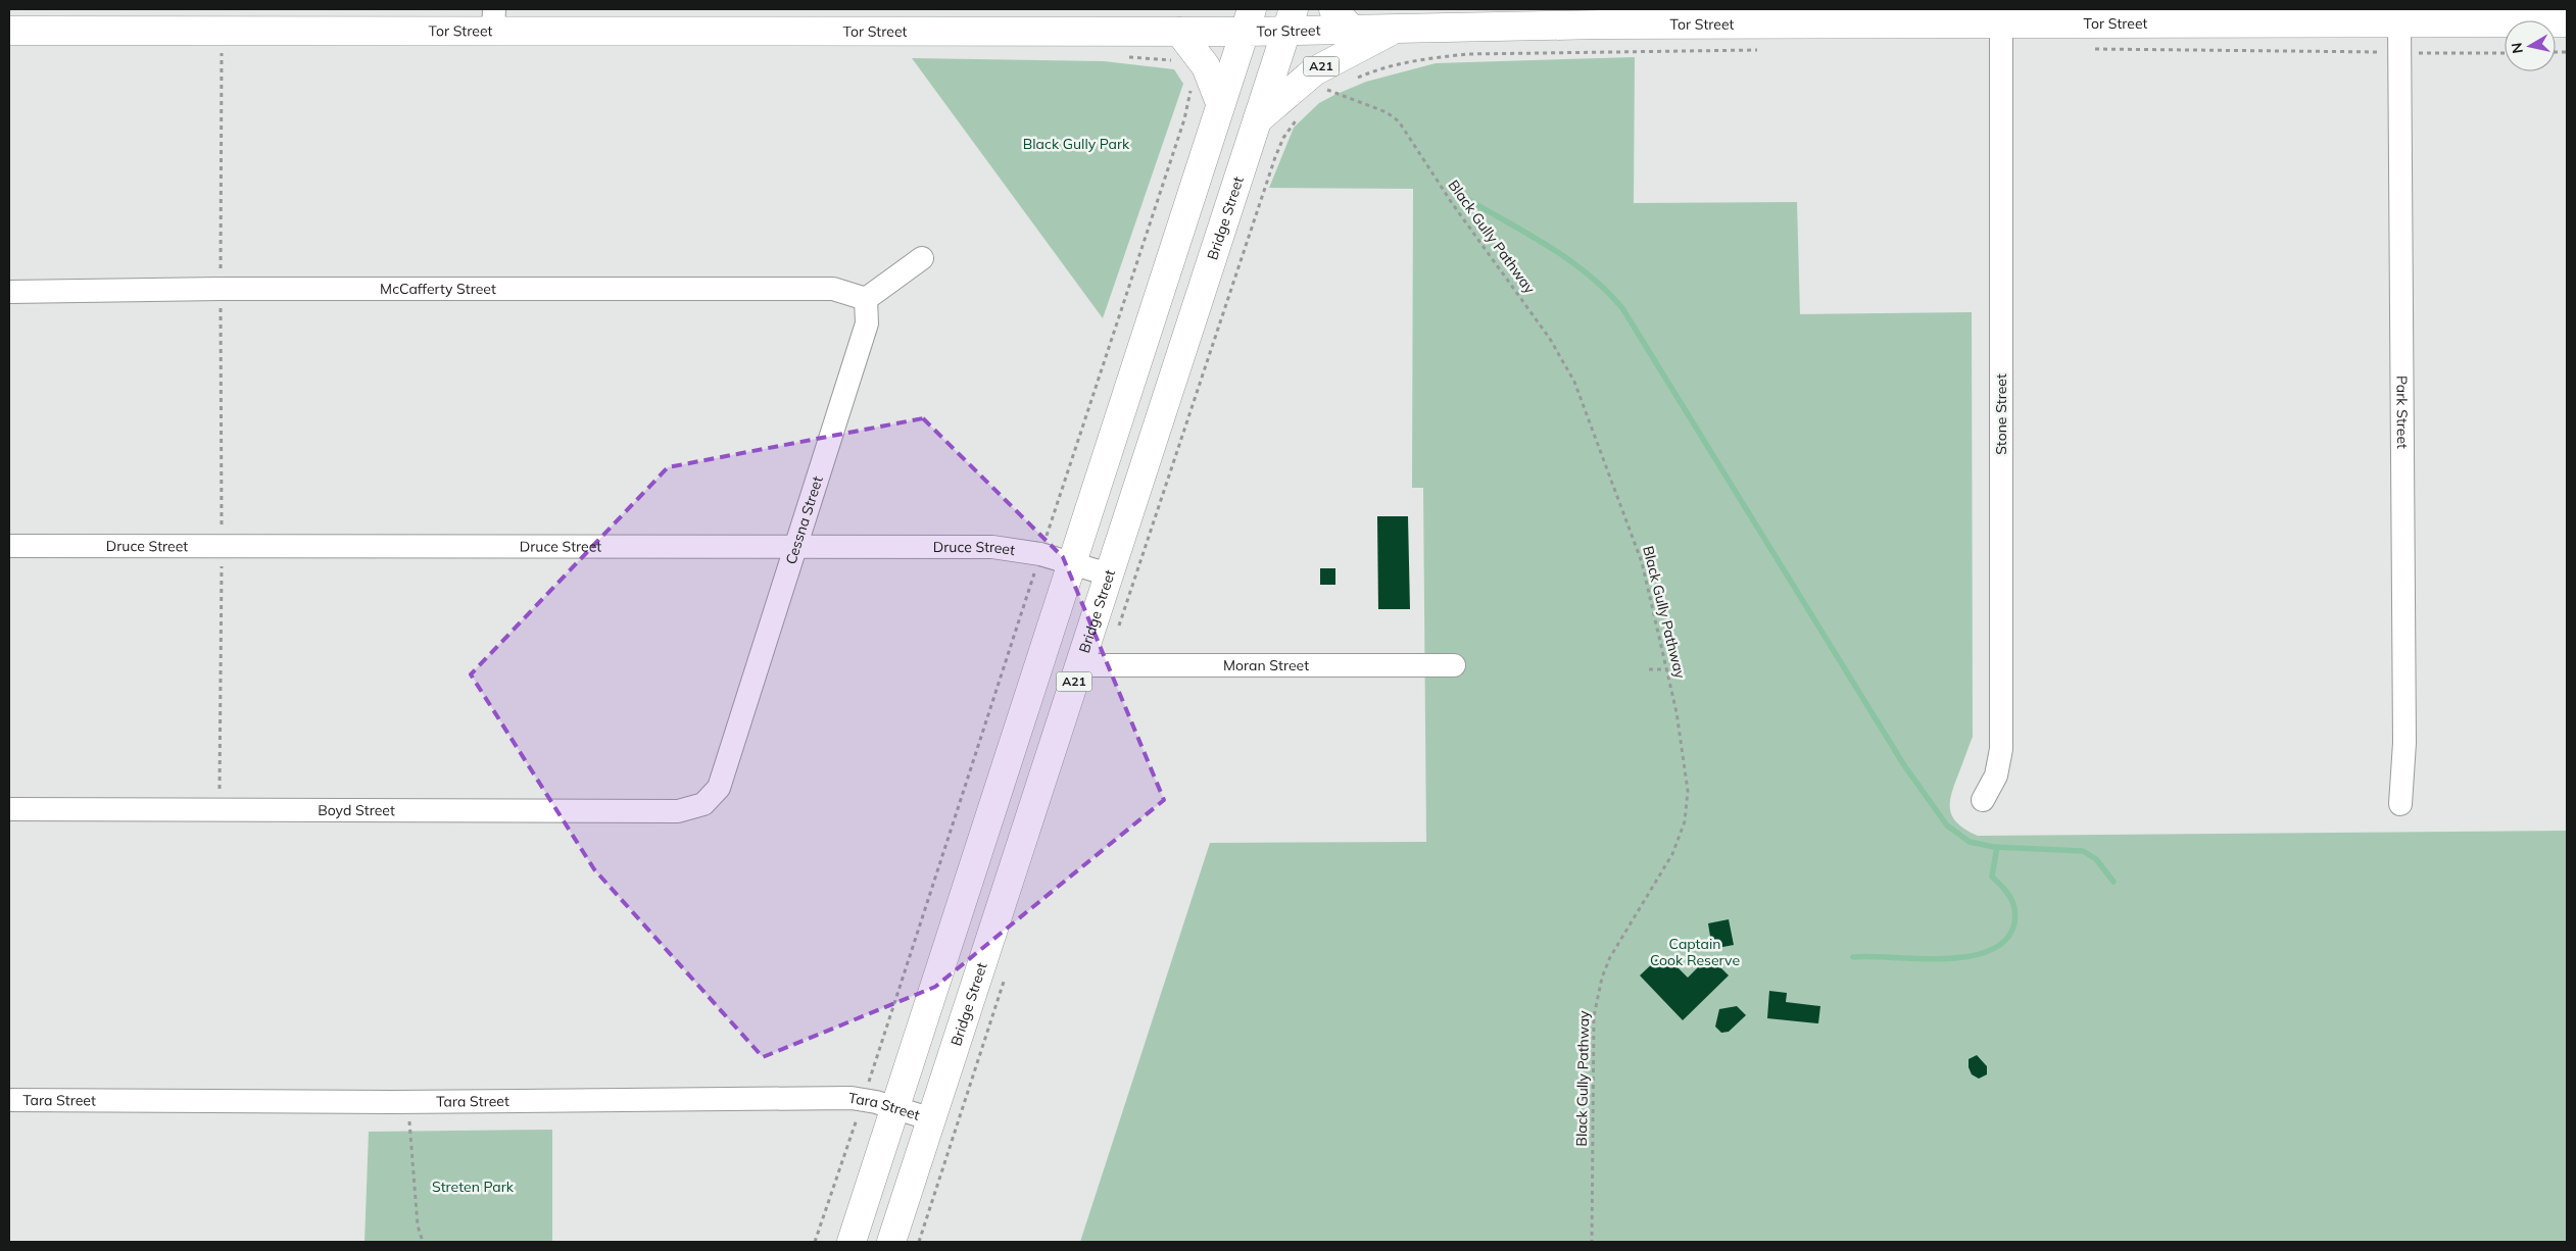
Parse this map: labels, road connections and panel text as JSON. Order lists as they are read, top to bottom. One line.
{"streets":{"main road":["Tor Street","A21","Bridge Street"],"street":["McCafferty Street","Park Street","Stone Street","Cessna Street","Druce Street","Moran Street","Boyd Street","Tara Street"],"path":["Black Gully Pathway"]},"crossings":[["Tor Street","A21"],["Tor Street","Bridge Street"],["Tor Street","Park Street"],["Tor Street","Stone Street"],["A21","Bridge Street"],["A21","Druce Street"],["A21","Tara Street"],["Bridge Street","Druce Street"],["Bridge Street","Moran Street"],["Bridge Street","Tara Street"],["McCafferty Street","Cessna Street"],["Cessna Street","Druce Street"],["Cessna Street","Boyd Street"]],"parks":["Black Gully Park","Captain Cook Reserve","Streten Park"],"north":"left"}
